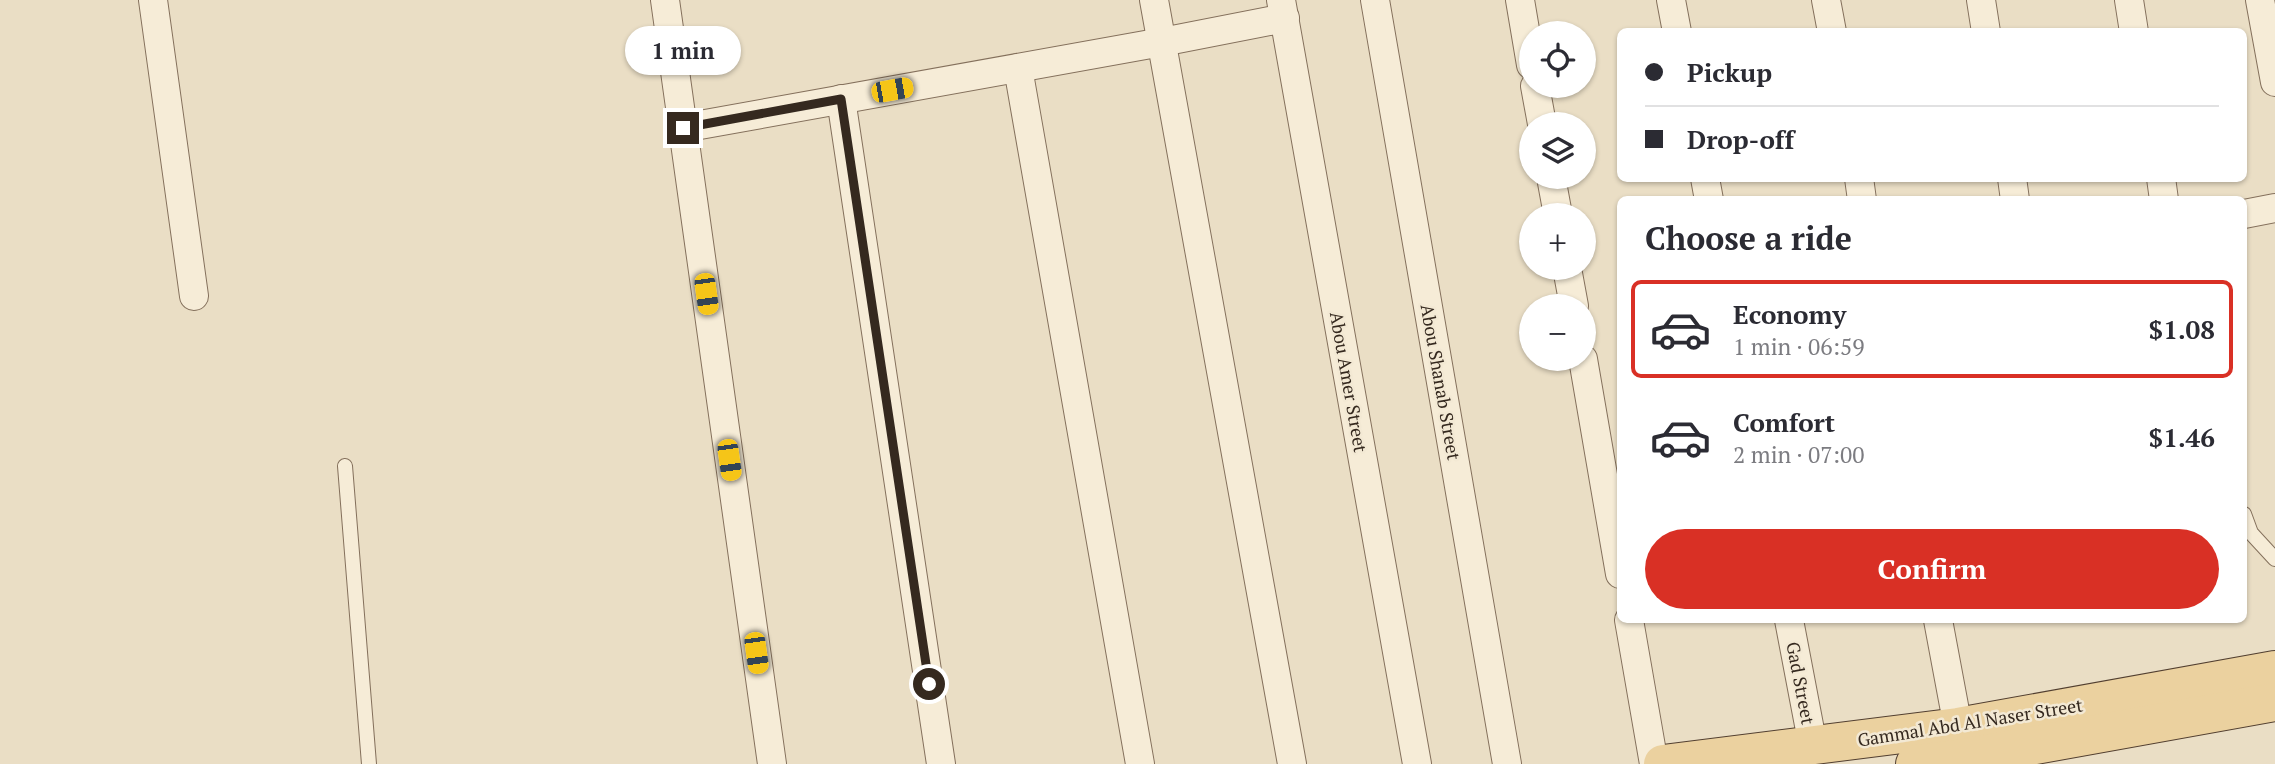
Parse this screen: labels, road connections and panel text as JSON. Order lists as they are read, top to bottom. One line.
{"streets":{"main road":["Gammal Abd Al Naser Street"],"street":["Abou Amer Street","Abou Shanab Street","Gad Street"]},"crossings":[["Gad Street","Gammal Abd Al Naser Street"]],"page":{"map_buttons":["+","−"],"bubble":"1 min","banner":["Pickup","Drop-off"],"heading":"Choose a ride","list":[{"name":"Economy","note":"1 min · 06:59","value":"$1.08"},{"name":"Comfort","note":"2 min · 07:00","value":"$1.46"}],"buttons":"Confirm"}}
